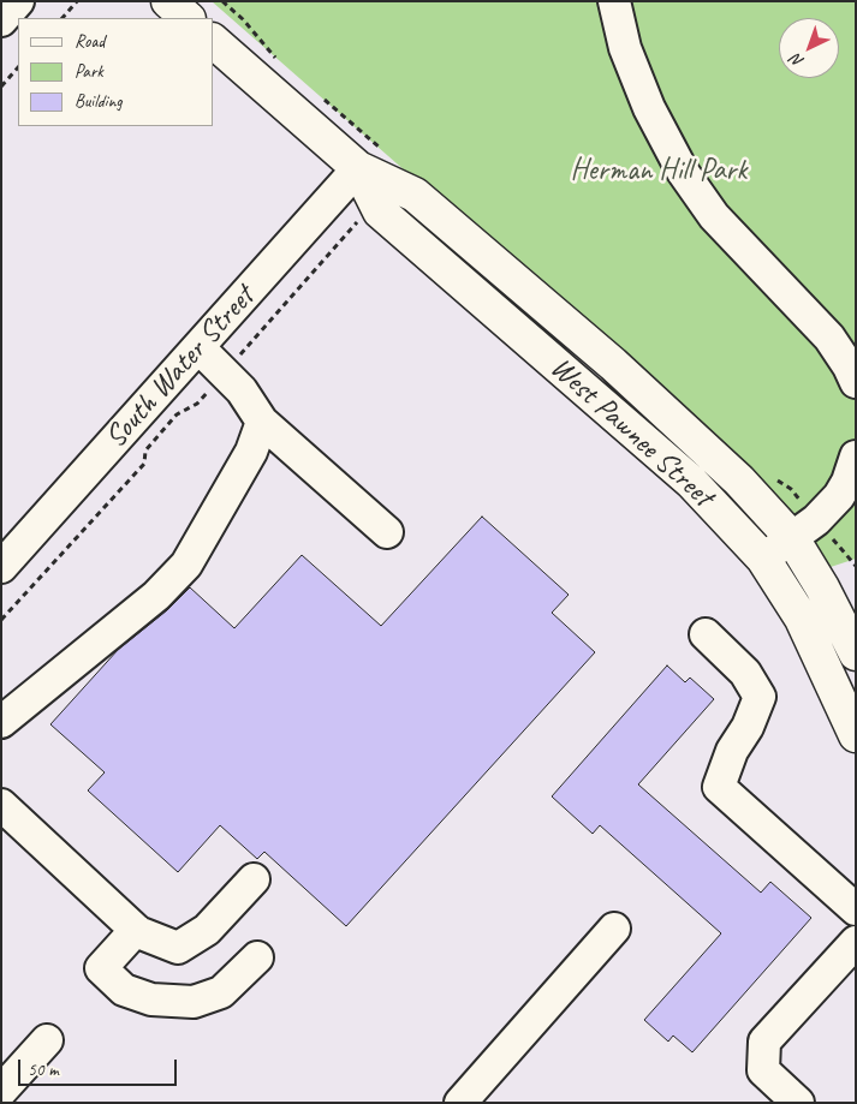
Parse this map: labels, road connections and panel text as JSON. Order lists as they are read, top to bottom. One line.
{"streets":{"main road":["West Pawnee Street"],"street":["South Water Street"]},"crossings":[["South Water Street","West Pawnee Street"]],"parks":["Herman Hill Park"],"legend":["Road","Park","Building"],"scale_bar":"50 m","north":"bottom left"}
